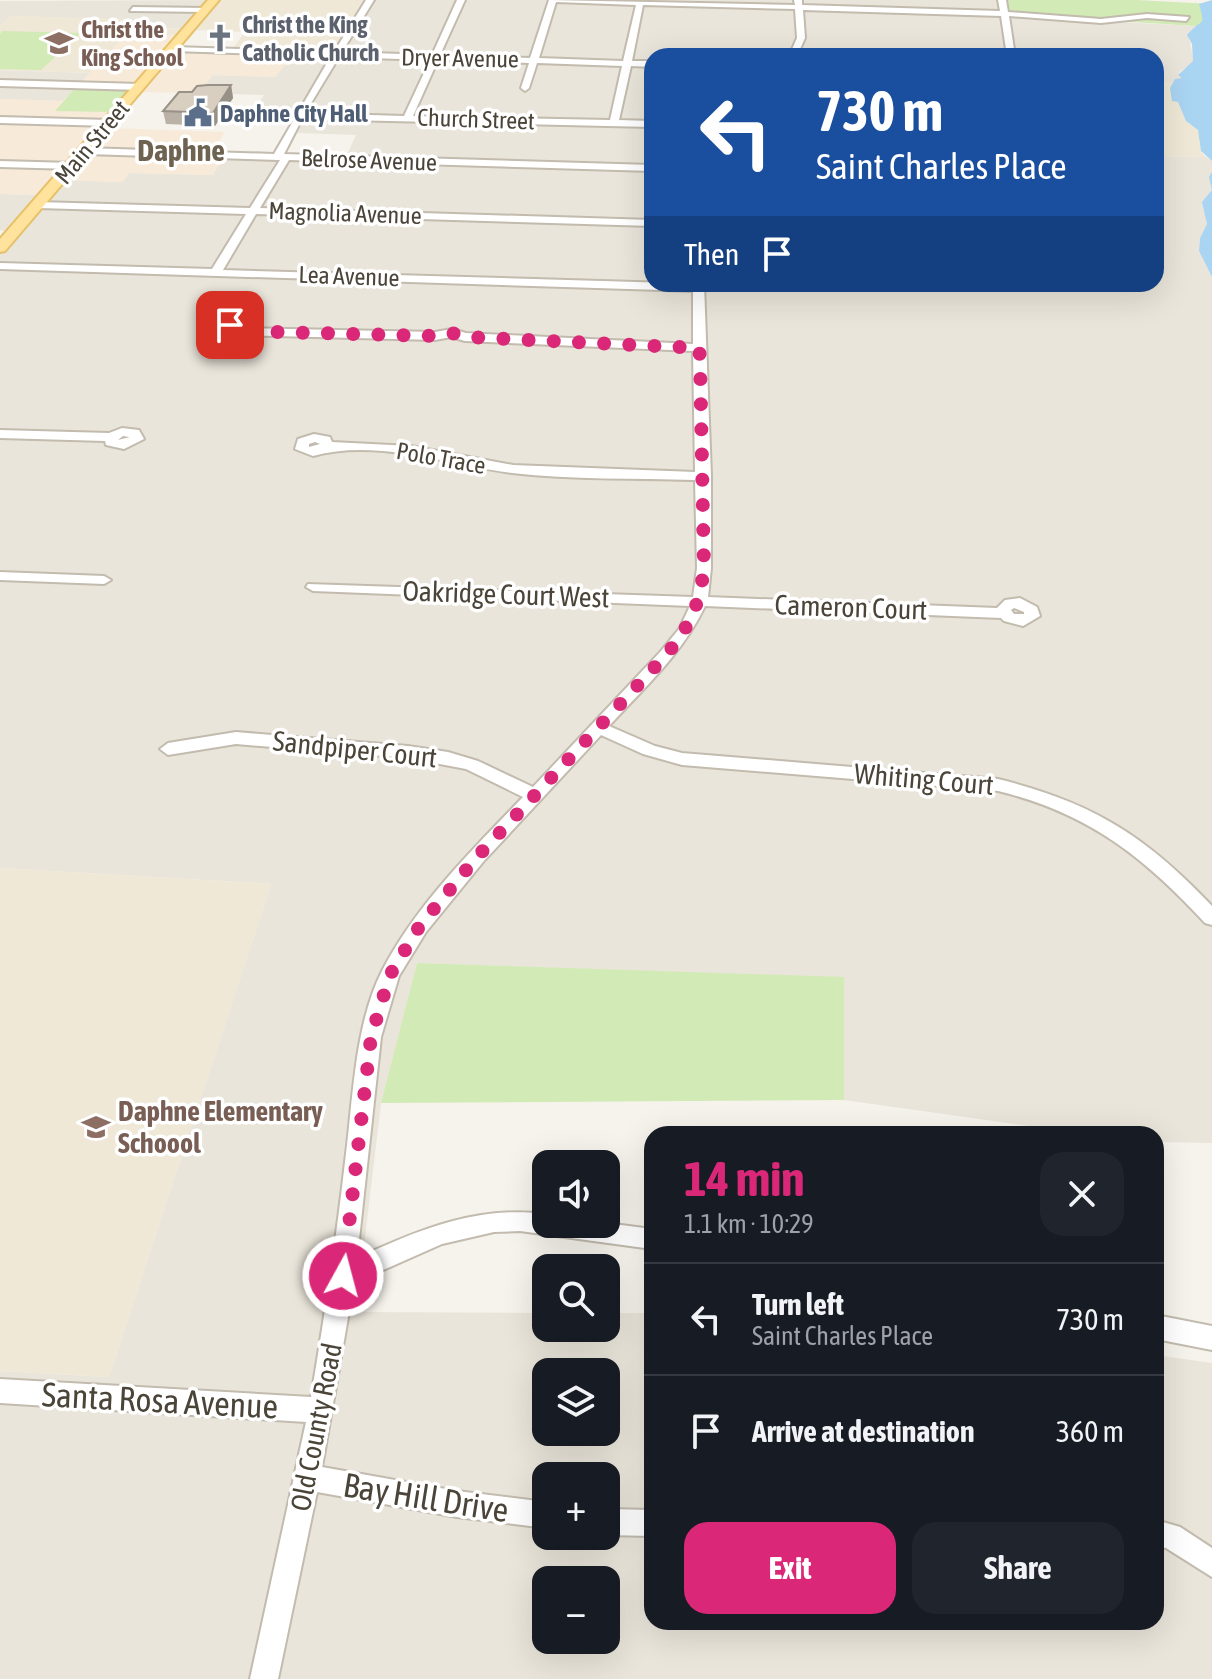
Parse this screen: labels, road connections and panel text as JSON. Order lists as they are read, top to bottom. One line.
{"streets":{"main road":["Main Street"],"street":["Dryer Avenue","Church Street","Belrose Avenue","Magnolia Avenue","Lea Avenue","Polo Trace","Oakridge Court West","Cameron Court","Sandpiper Court","Whiting Court","Santa Rosa Avenue","Old County Road","Bay Hill Drive"]},"crossings":[["Dryer Avenue","Main Street"],["Main Street","Belrose Avenue"],["Main Street","Magnolia Avenue"],["Polo Trace","Old County Road"],["Oakridge Court West","Cameron Court"],["Oakridge Court West","Old County Road"],["Cameron Court","Old County Road"],["Sandpiper Court","Old County Road"],["Whiting Court","Old County Road"],["Santa Rosa Avenue","Old County Road"],["Old County Road","Bay Hill Drive"]],"districts":["Daphne"],"places":{"church":["Christ the King Catholic Church"],"school or university":["Christ the King School","Daphne Elementary Schoool"],"public building":["Daphne City Hall"]},"page":{"turn":["730 m","Saint Charles Place"],"then":"Then","heading":["14 min","1.1 km · 10:29"],"map_buttons":["+","−"],"list":[{"name":"Turn left","note":"Saint Charles Place","value":"730 m"},{"name":"Arrive at destination","value":"360 m"}],"buttons":["Exit","Share"]}}
